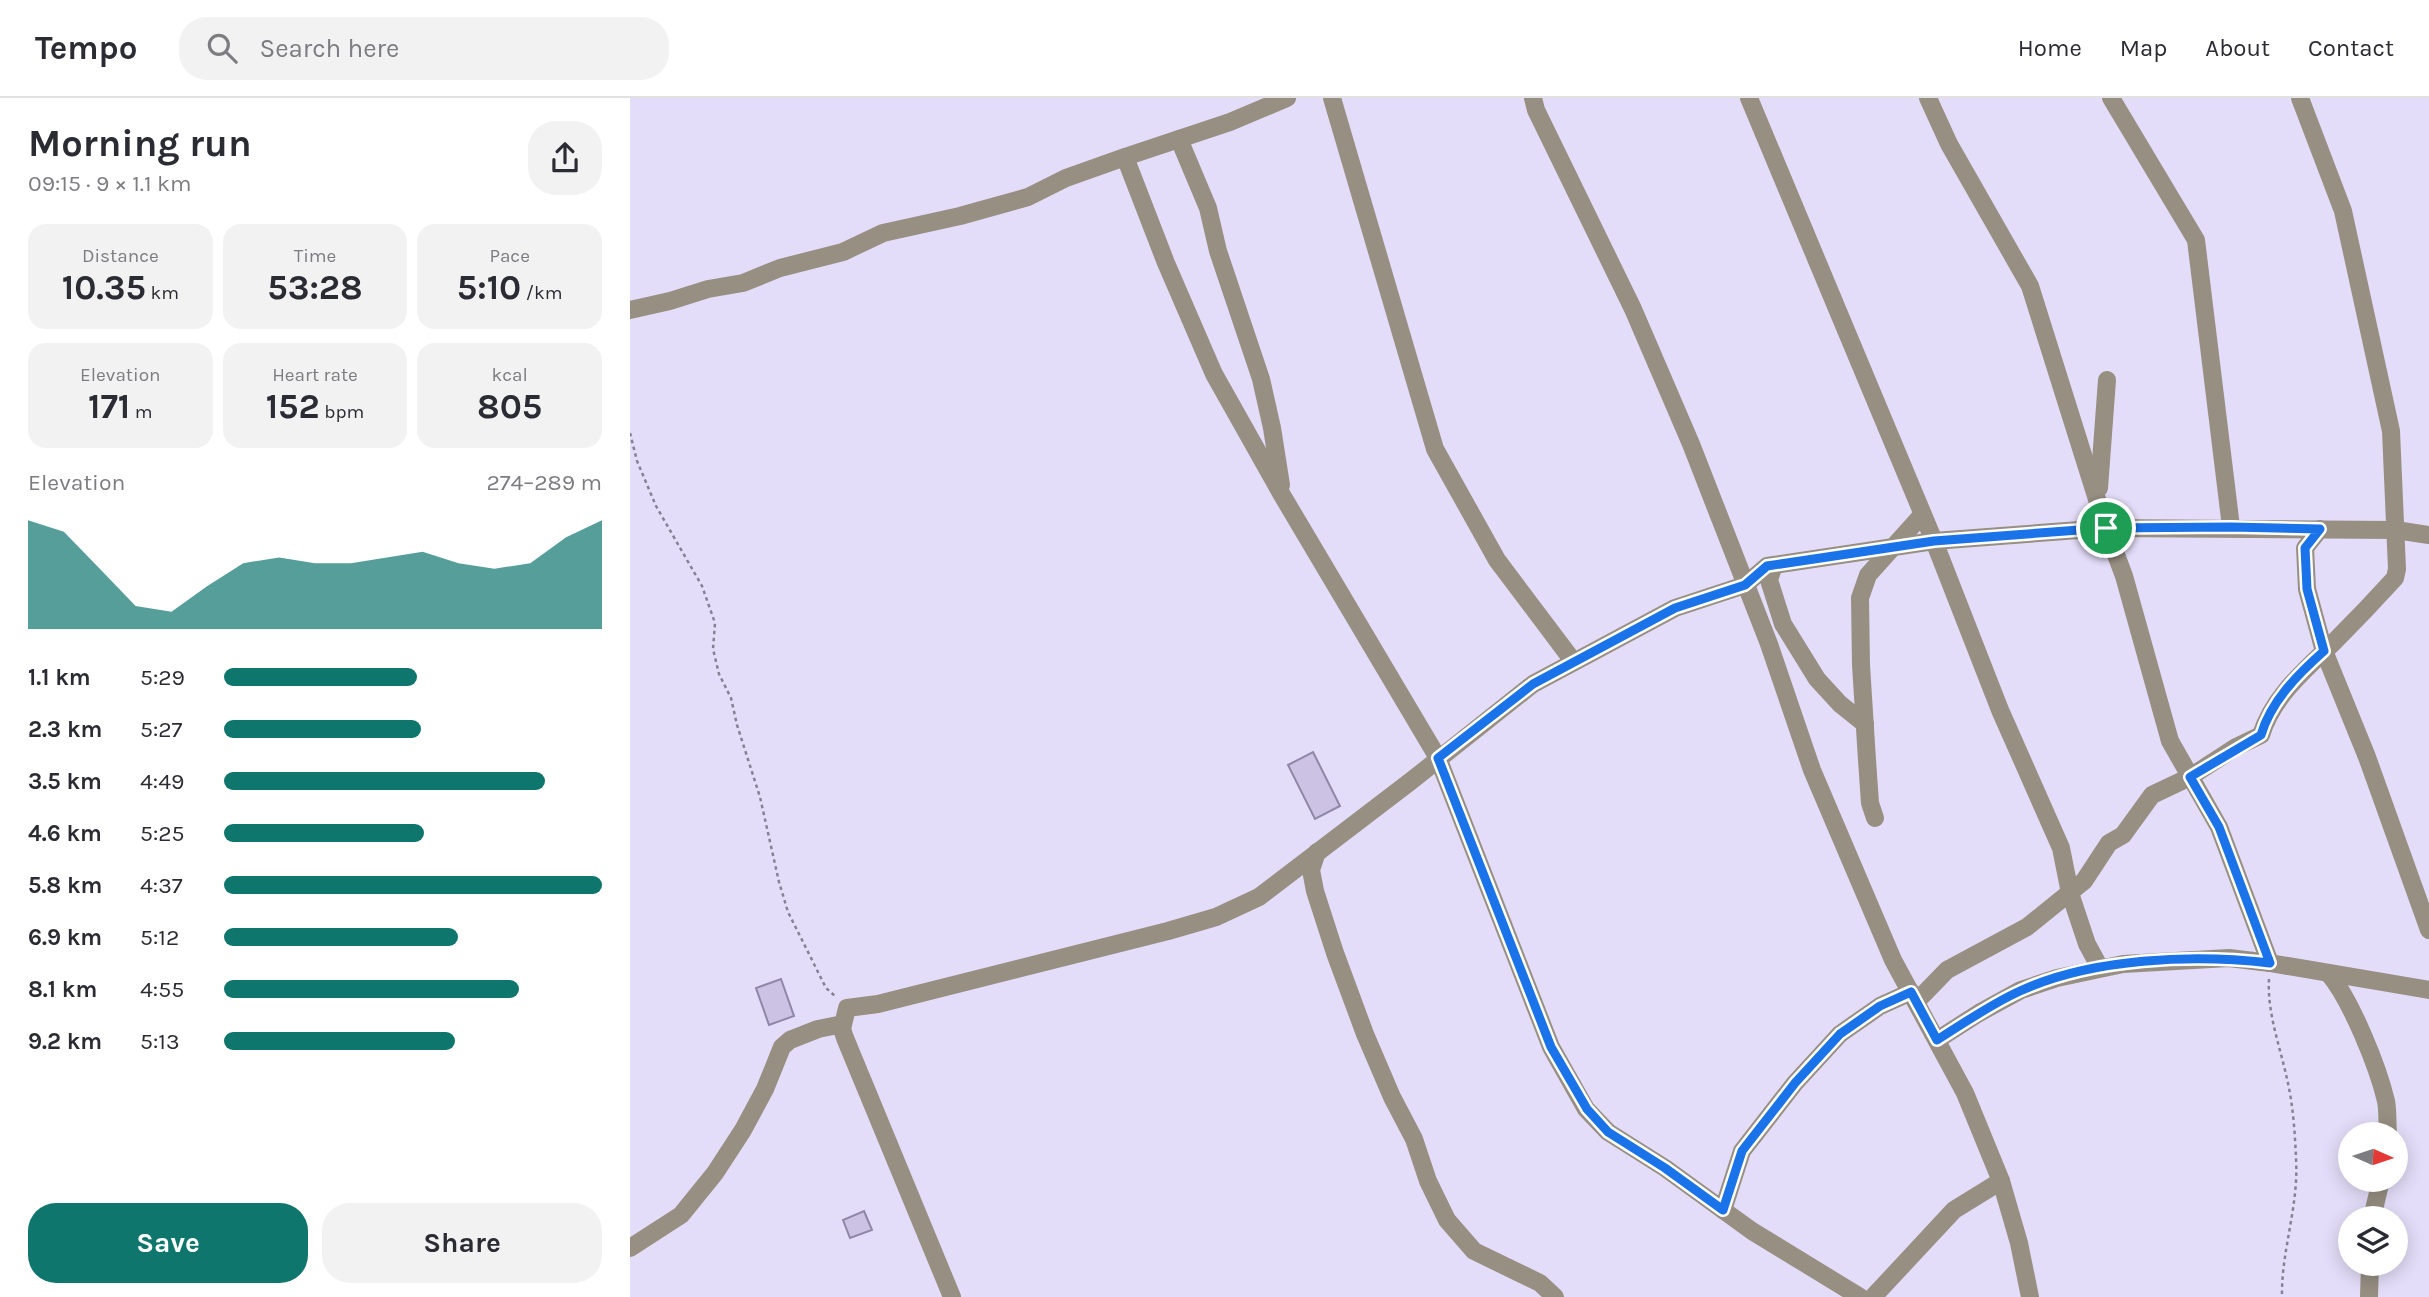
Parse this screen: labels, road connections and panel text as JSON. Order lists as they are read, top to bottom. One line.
{"north":"right","page":{"header":"Tempo","search":"Search here","nav":["Home","Map","About","Contact"],"heading":["Morning run","09:15 · 9 × 1.1 km"],"stats":[["Distance","10.35 km"],["Time","53:28"],["Pace","5:10 /km"],["Elevation","171 m"],["Heart rate","152 bpm"],["kcal","805"]],"chart":["Elevation","274–289 m"],"list":[{"name":"1.1 km","note":"5:29"},{"name":"2.3 km","note":"5:27"},{"name":"3.5 km","note":"4:49"},{"name":"4.6 km","note":"5:25"},{"name":"5.8 km","note":"4:37"},{"name":"6.9 km","note":"5:12"},{"name":"8.1 km","note":"4:55"},{"name":"9.2 km","note":"5:13"}],"buttons":["Save","Share"]}}
